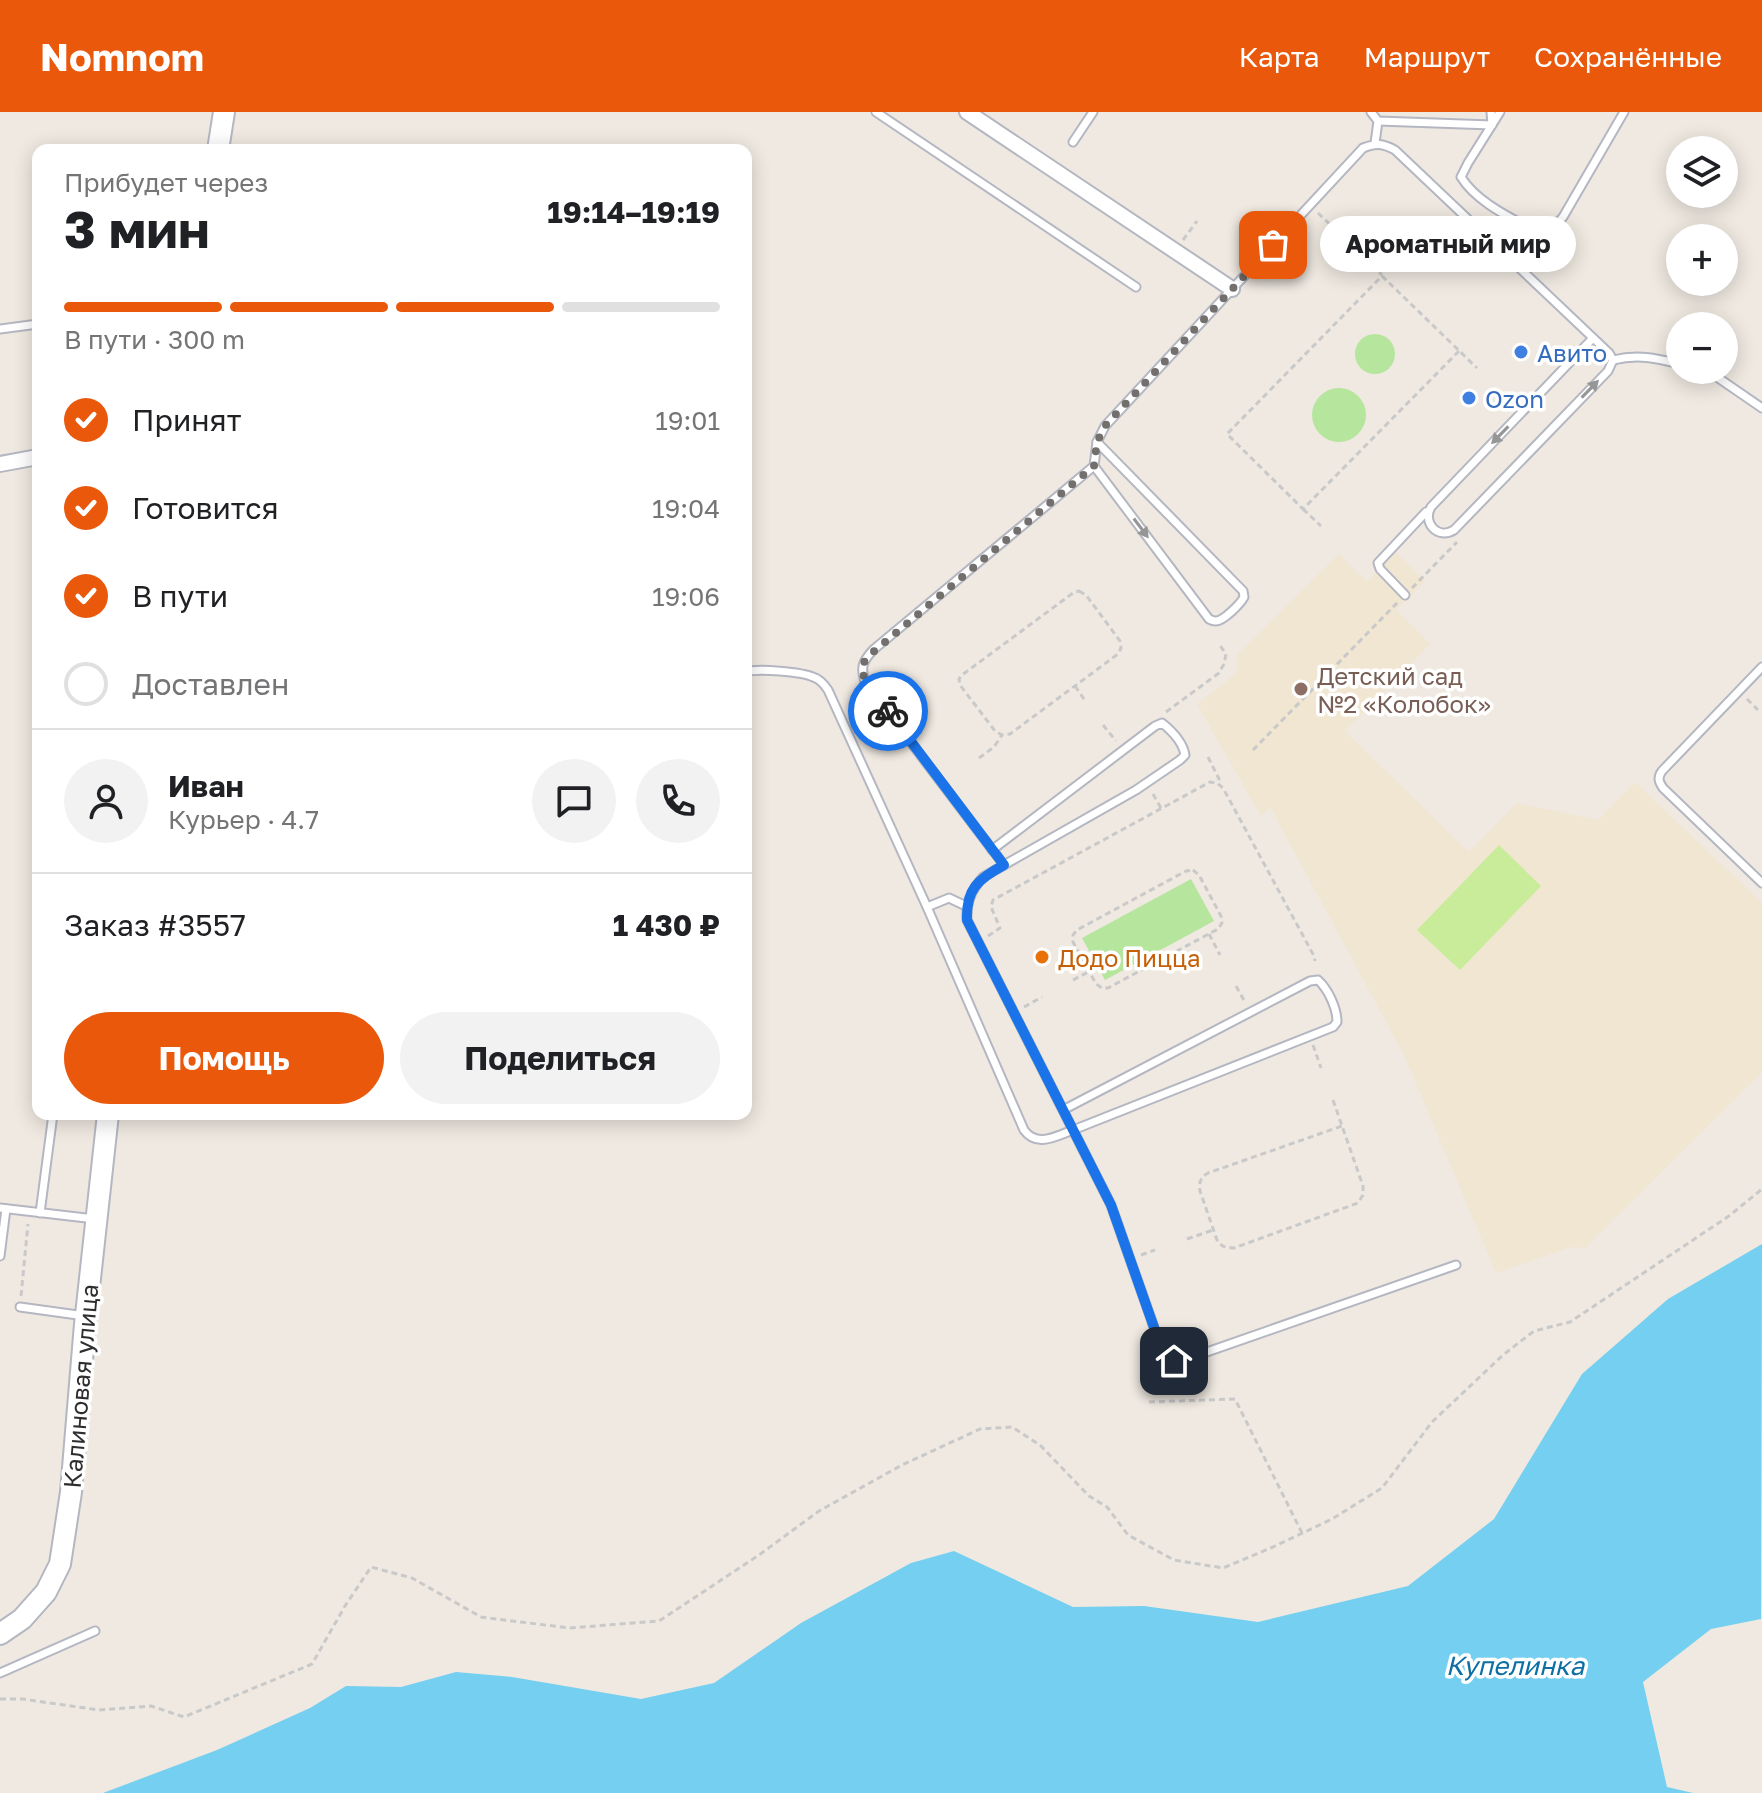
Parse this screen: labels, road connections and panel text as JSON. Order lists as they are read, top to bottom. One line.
{"streets":{"street":["Калиновая улица"]},"water":["Купелинка"],"places":["Ароматный мир","Авито","Ozon","Детский сад №2 «Колобок»","Додо Пицца"],"page":{"header":"Nomnom","nav":["Карта","Маршрут","Сохранённые"],"map_buttons":["+","−"],"heading":["3 мин","Прибудет через","19:14–19:19"],"panel":["Иван","Курьер · 4.7","Заказ #3557","1 430 ₽"],"bubble":"Ароматный мир","bar":"В пути · 300 m","list":[["Принят","19:01"],["Готовится","19:04"],["В пути","19:06"],"Доставлен"],"buttons":["Помощь","Поделиться"]}}
